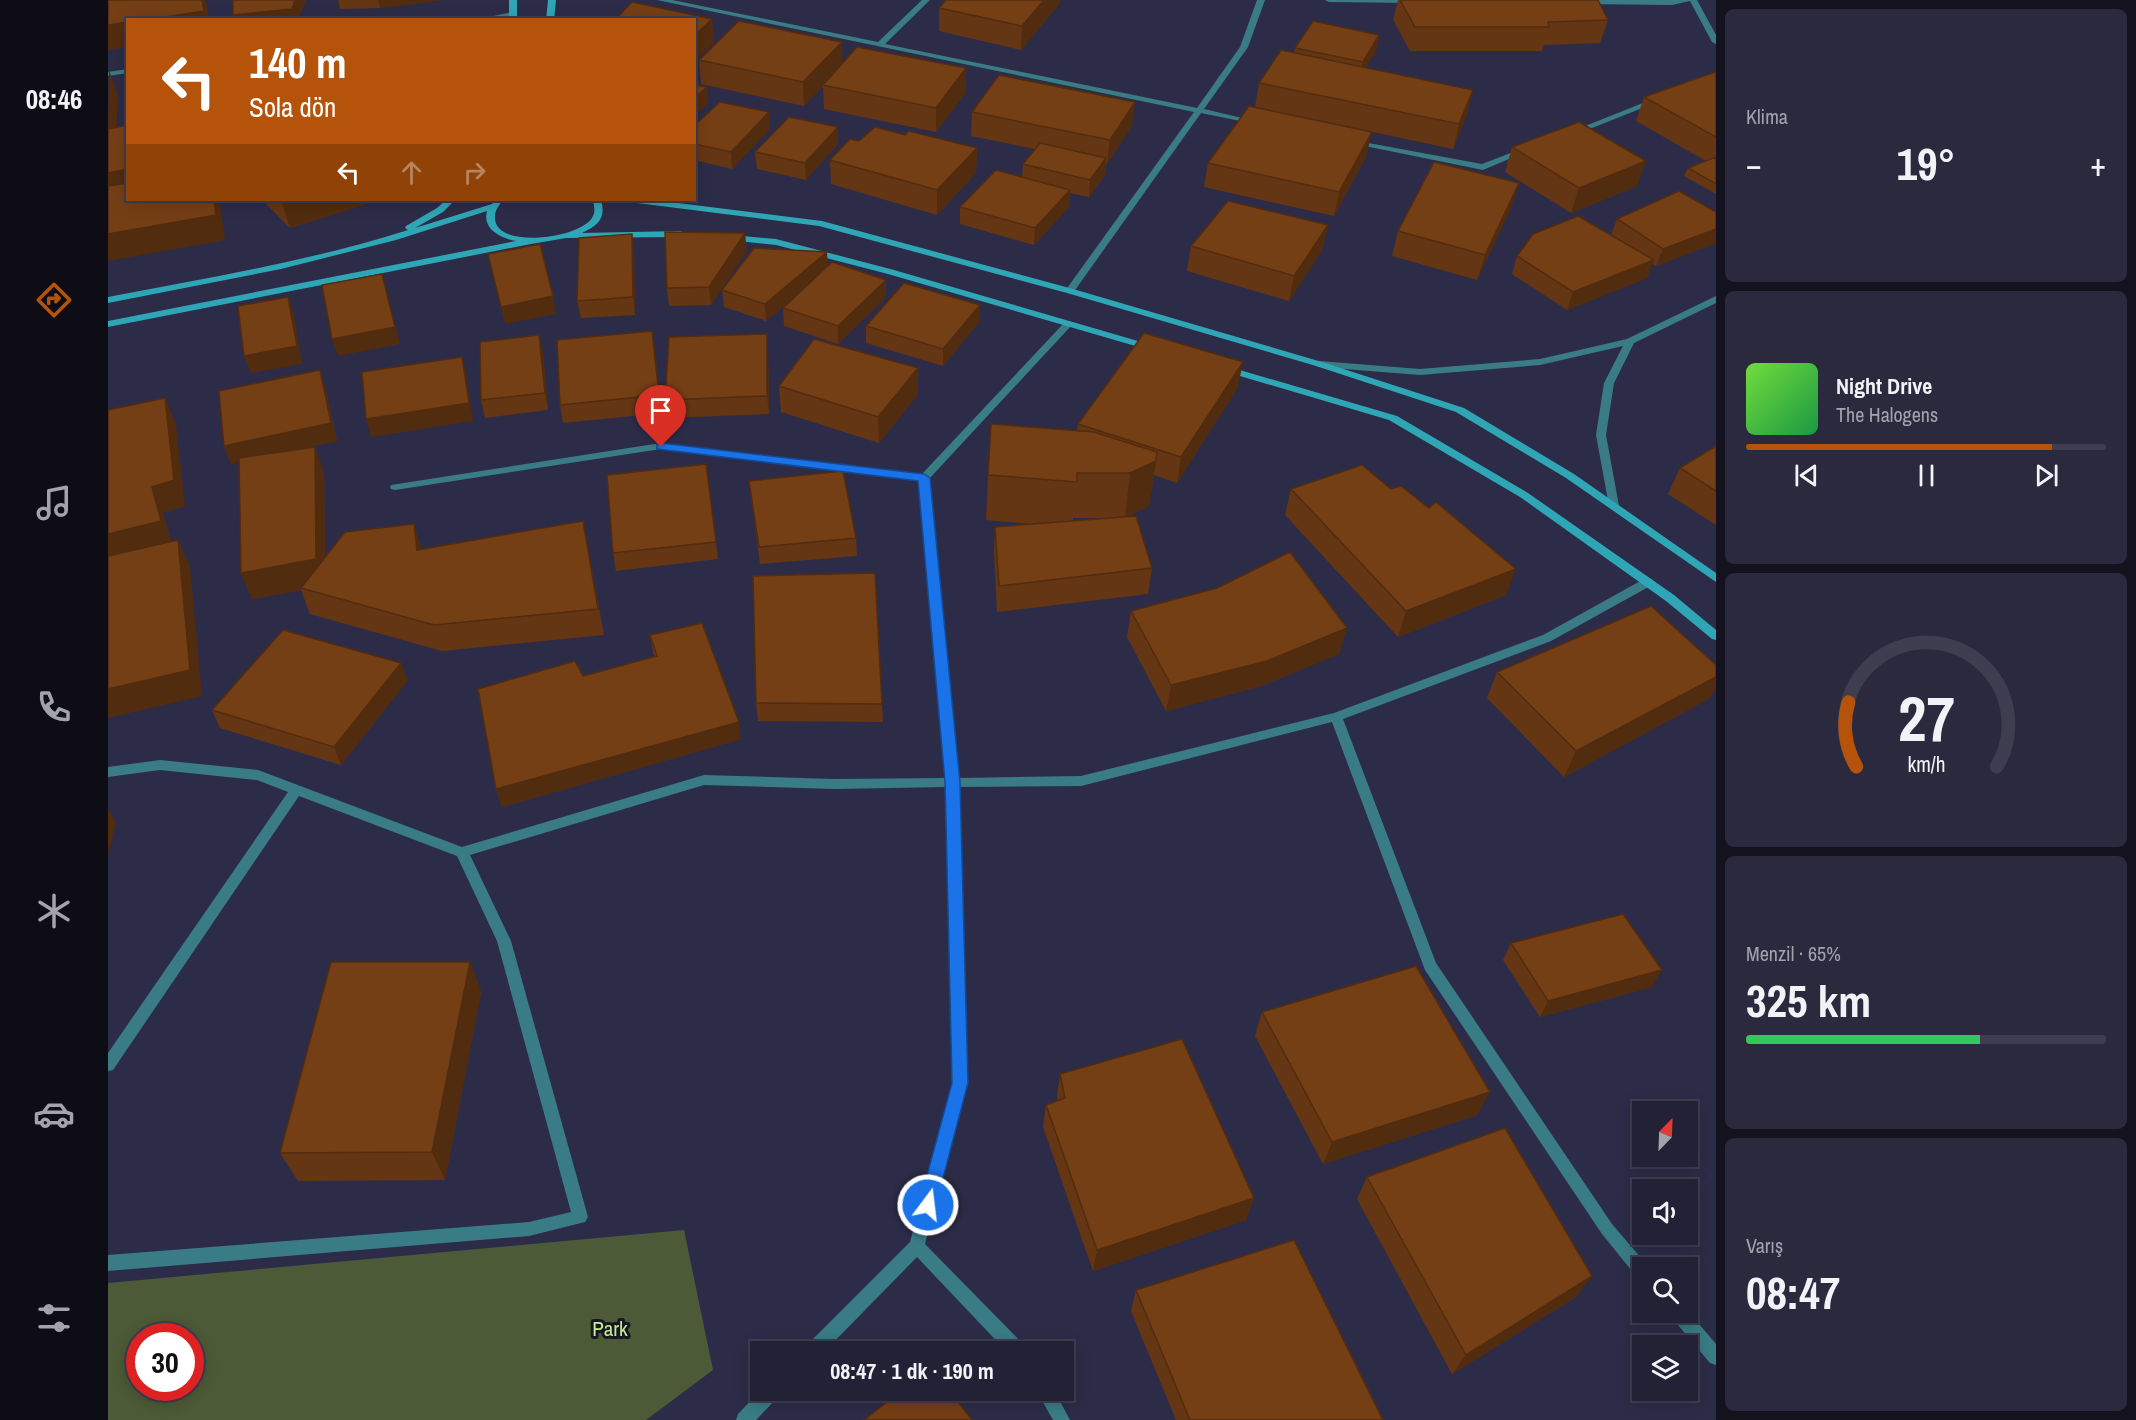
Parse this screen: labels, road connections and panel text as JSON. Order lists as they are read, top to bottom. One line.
{"parks":["Park"],"north":"top right","page":{"tabs":"08:46","tile":["Klima",["Menzil · 65%","325 km"],["Varış","08:47"]],"turn":["140 m","Sola dön"],"heat":["−","19°","+"],"song":["Night Drive","The Halogens"],"limit":"30","trip":"08:47 · 1 dk · 190 m","gauge":["27","km/h"]}}
